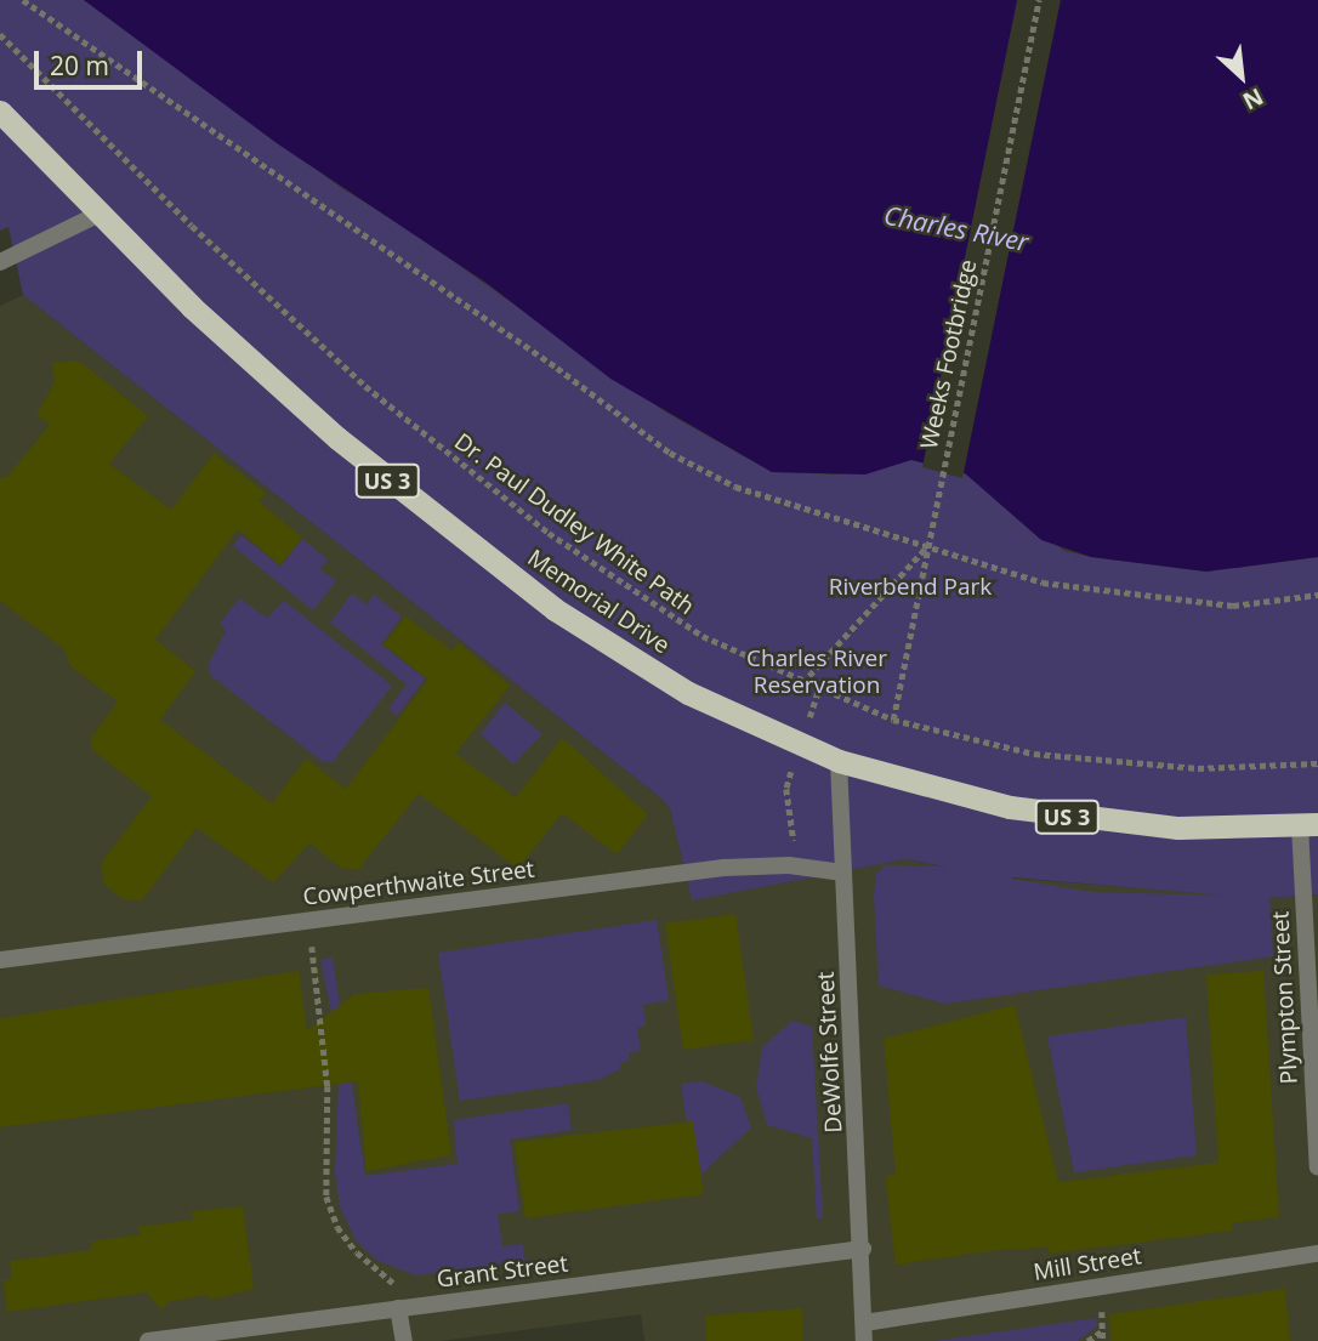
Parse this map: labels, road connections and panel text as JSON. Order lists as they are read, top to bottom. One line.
{"streets":{"highway":["US 3","Memorial Drive"],"street":["Cowperthwaite Street","Plympton Street","DeWolfe Street","Mill Street","Grant Street"],"path":["Weeks Footbridge","Dr. Paul Dudley White Path"]},"crossings":[["Weeks Footbridge","Dr. Paul Dudley White Path"],["Memorial Drive","Plympton Street"],["Memorial Drive","DeWolfe Street"],["Cowperthwaite Street","DeWolfe Street"],["DeWolfe Street","Mill Street"],["DeWolfe Street","Grant Street"]],"water":["Charles River"],"parks":["Riverbend Park","Charles River Reservation"],"scale_bar":"20 m","north":"bottom right"}
